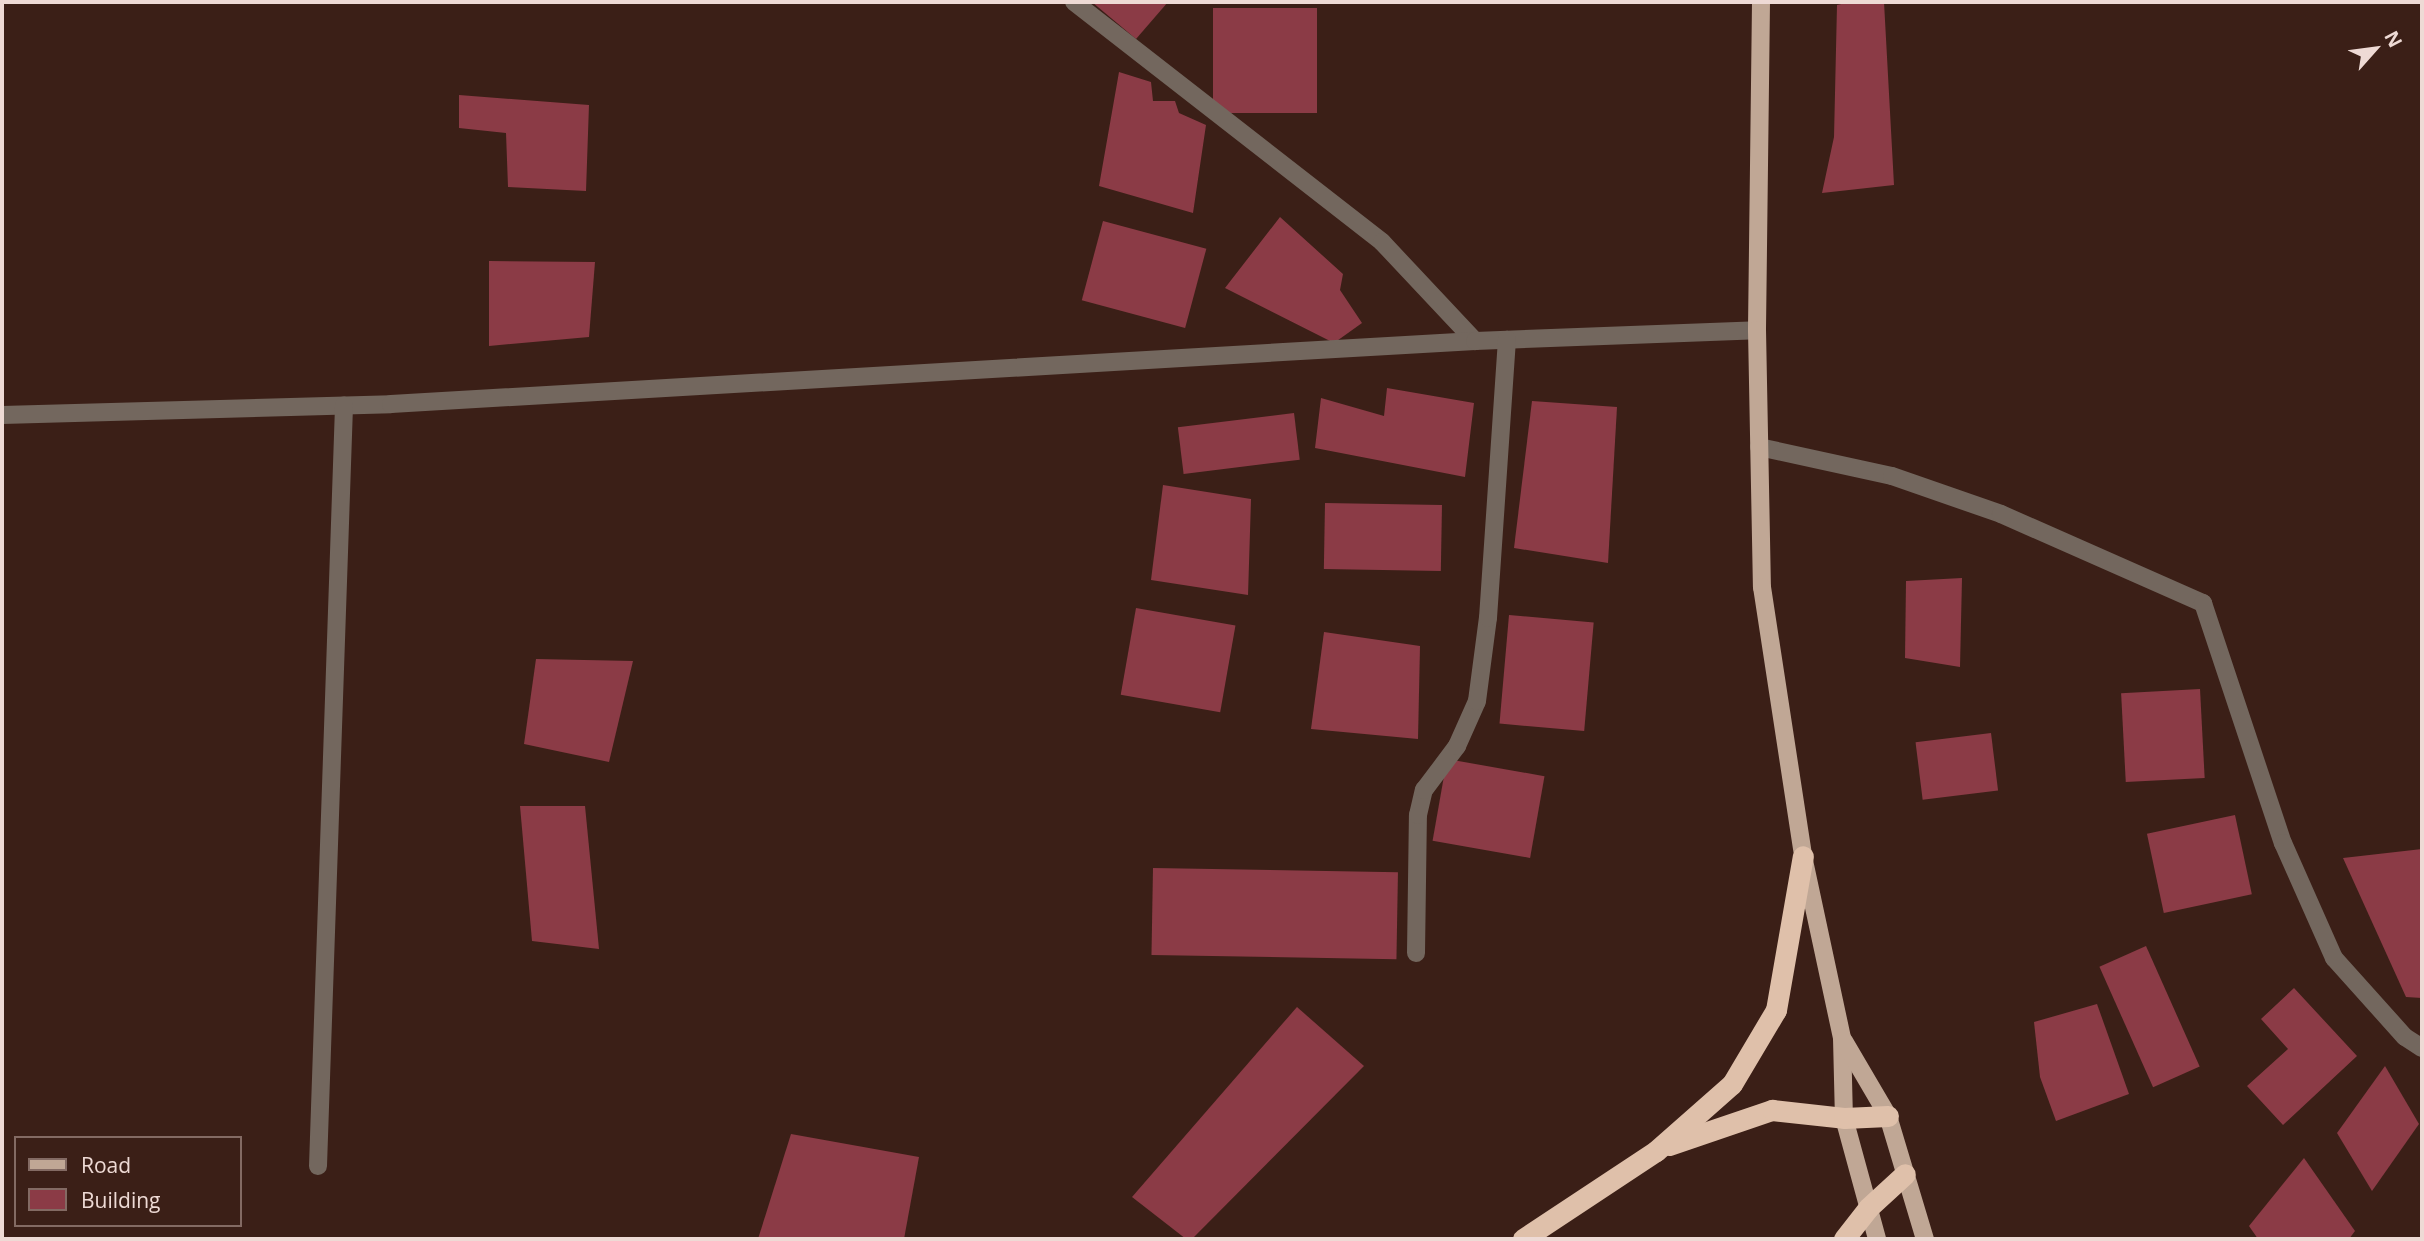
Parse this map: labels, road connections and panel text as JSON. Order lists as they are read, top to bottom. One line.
{"legend":["Road","Building"],"north":"top right"}
